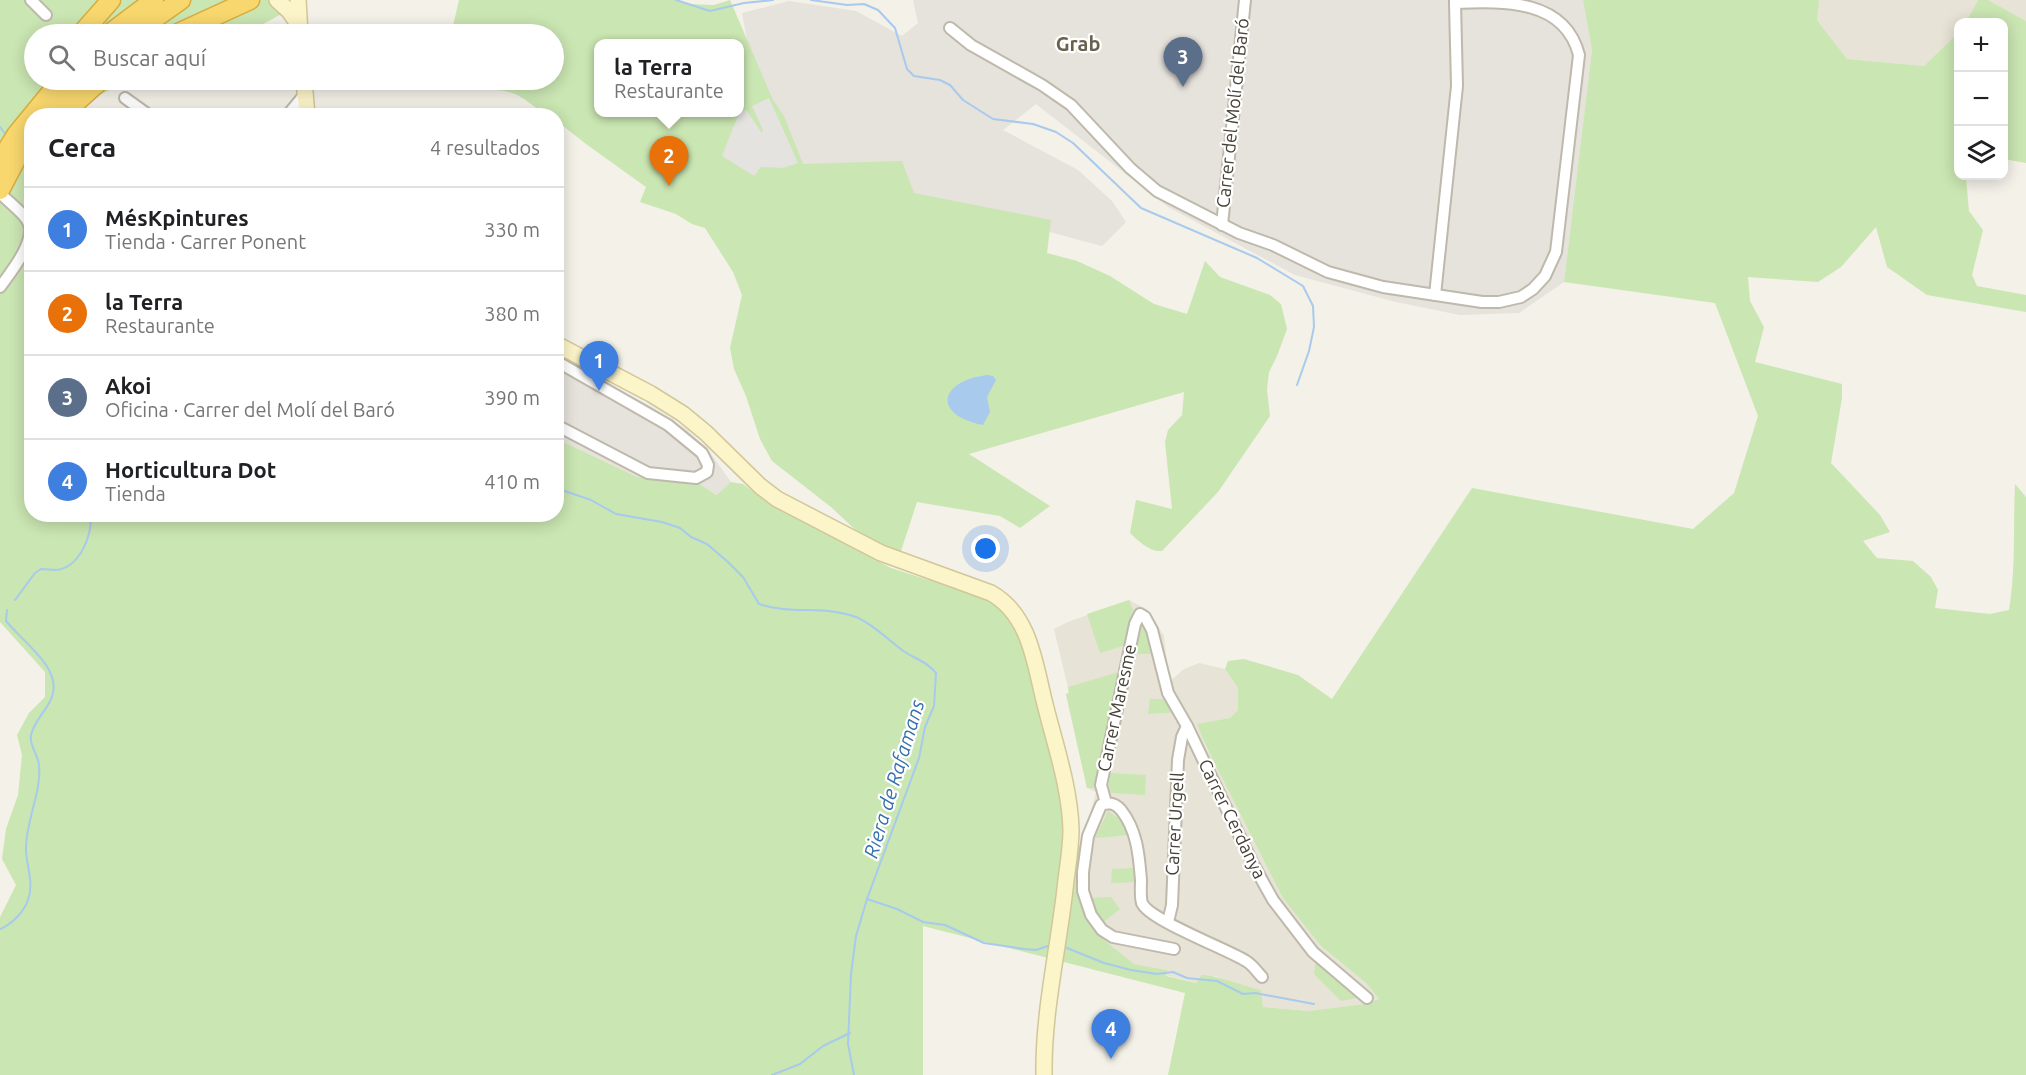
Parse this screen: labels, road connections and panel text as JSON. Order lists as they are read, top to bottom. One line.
{"streets":{"street":["Carrer del Molí del Baró","Carrer Maresme","Carrer Cerdanya","Carrer Urgell"]},"crossings":[["Carrer Maresme","Carrer Cerdanya"],["Carrer Cerdanya","Carrer Urgell"]],"districts":["Grab"],"water":["Riera de Rafamans"],"page":{"map_buttons":["+","−"],"search":"Buscar aquí","pins":["3","2","1","4"],"popup":["la Terra","Restaurante"],"heading":["Cerca","4 resultados"],"list":[{"mark":"1","name":"MésKpintures","note":"Tienda · Carrer Ponent","value":"330 m"},{"mark":"2","name":"la Terra","note":"Restaurante","value":"380 m"},{"mark":"3","name":"Akoi","note":"Oficina · Carrer del Molí del Baró","value":"390 m"},{"mark":"4","name":"Horticultura Dot","note":"Tienda","value":"410 m"}]}}
